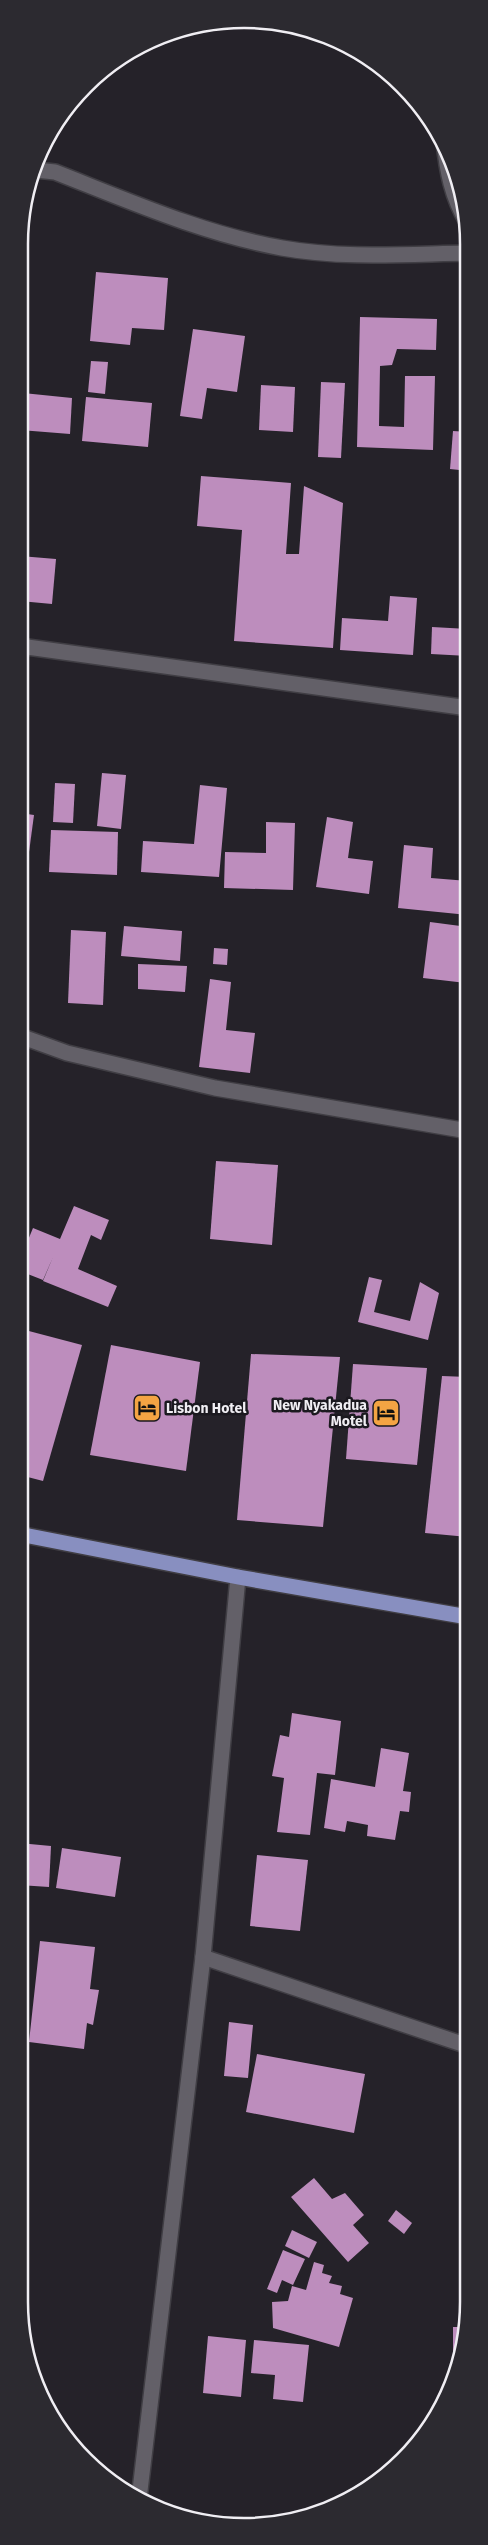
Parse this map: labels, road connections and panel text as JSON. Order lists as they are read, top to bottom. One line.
{"places":{"hotel":["Lisbon Hotel","New Nyakadua Motel"]}}
